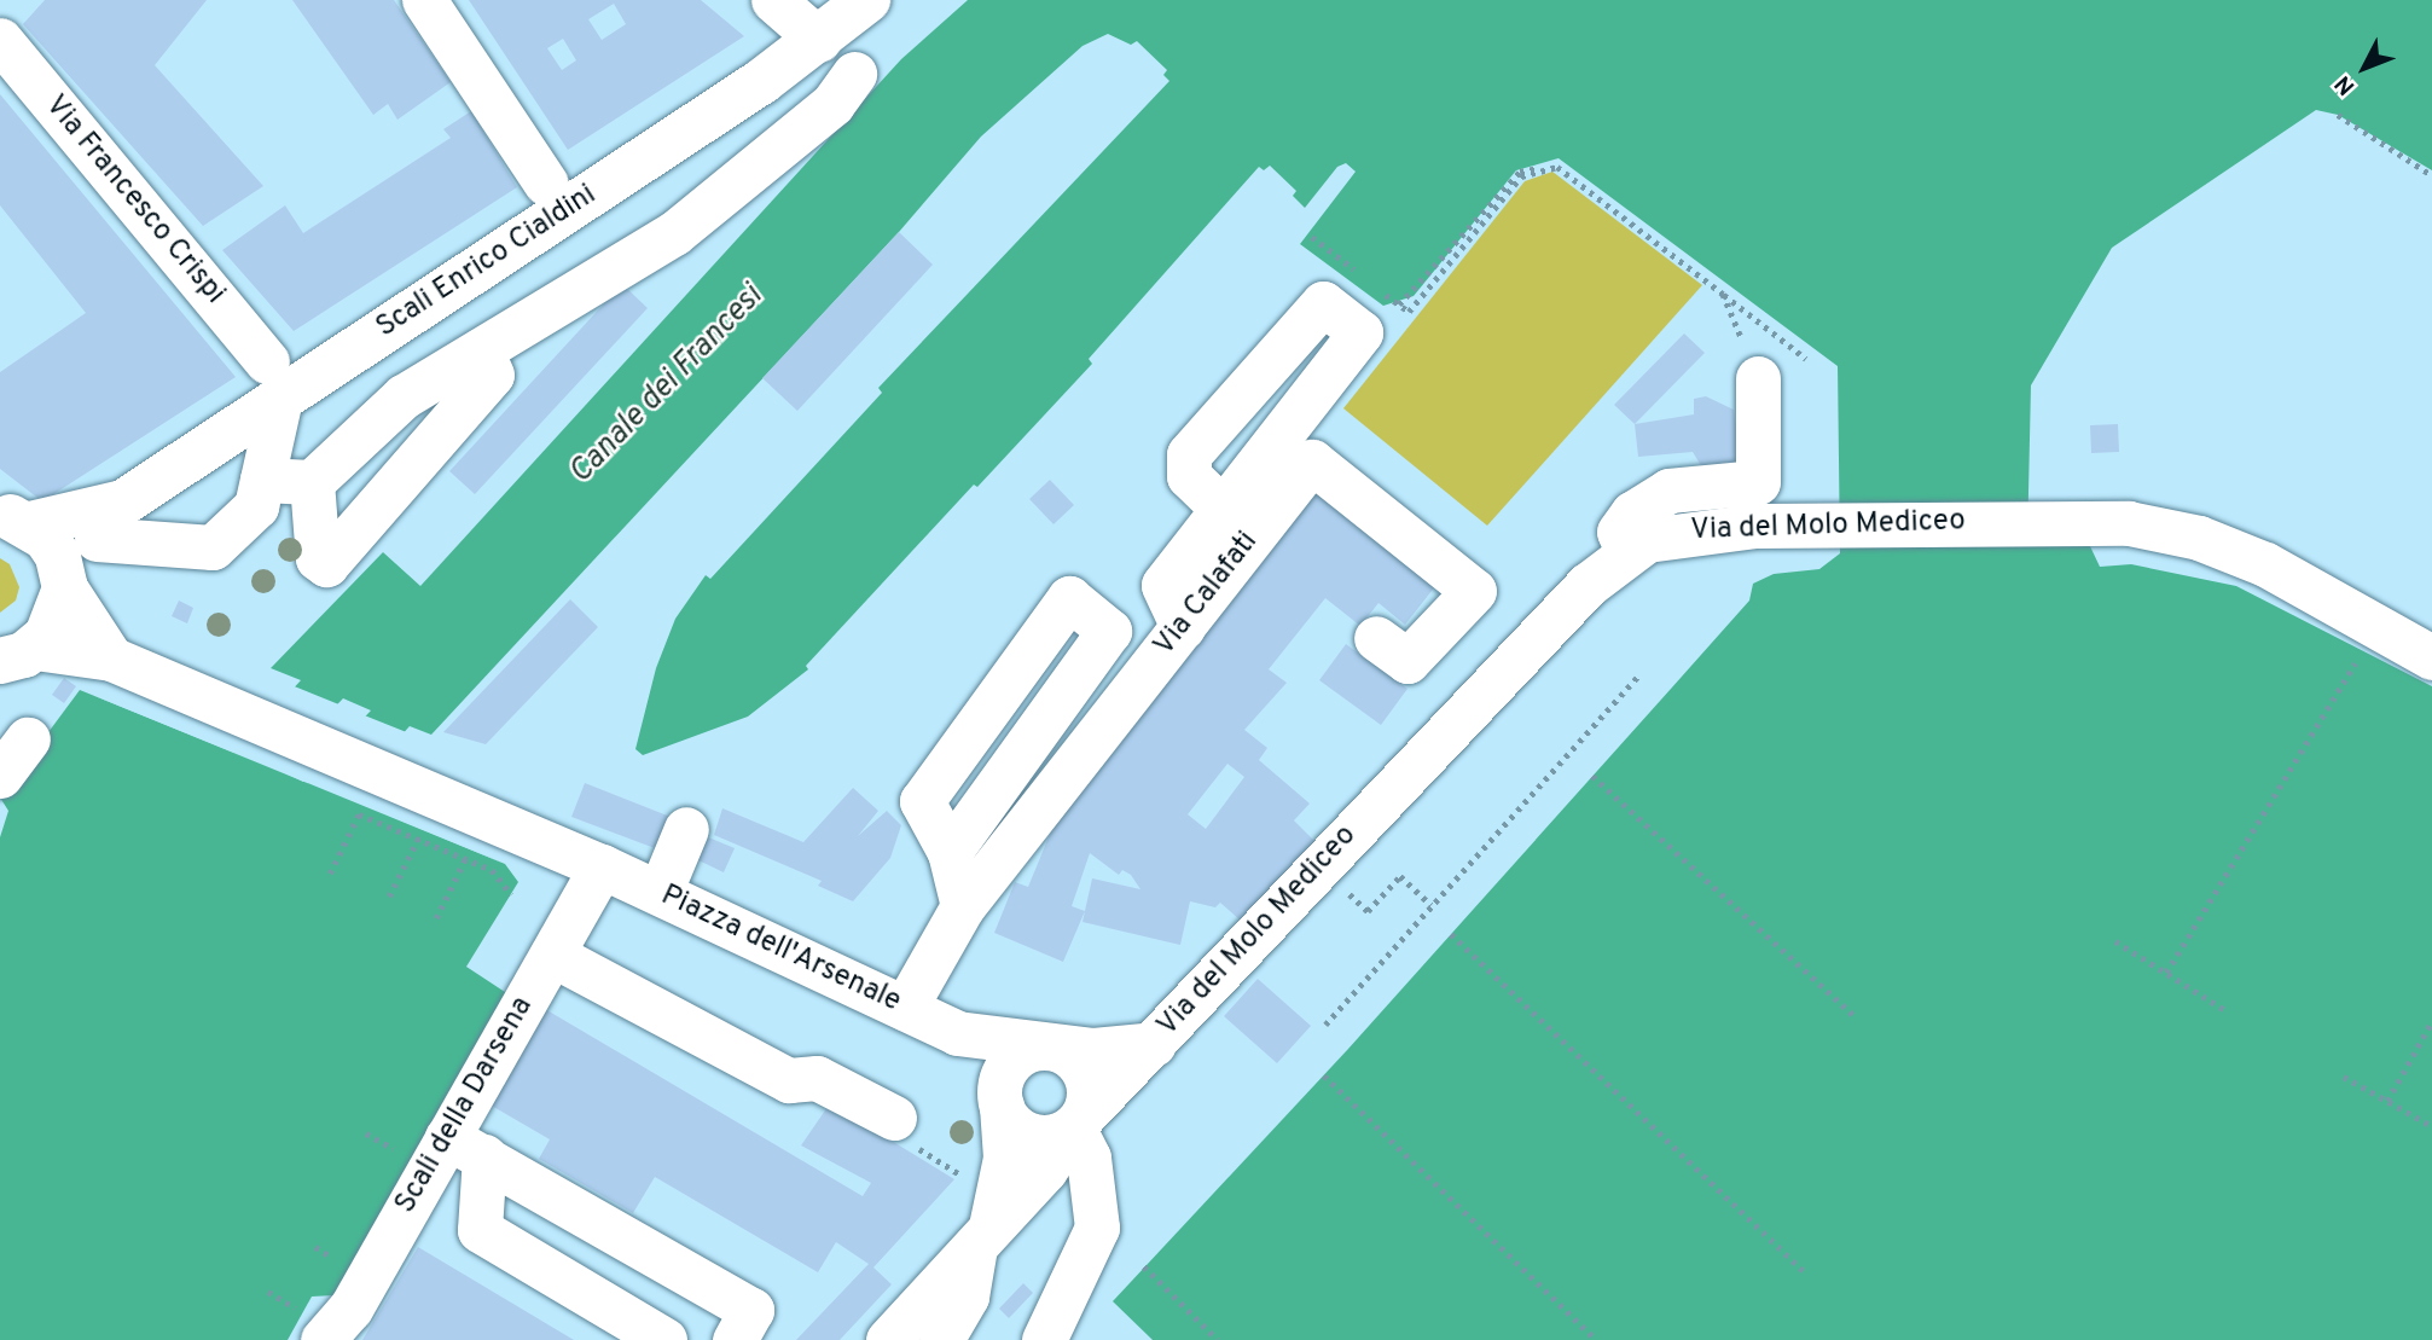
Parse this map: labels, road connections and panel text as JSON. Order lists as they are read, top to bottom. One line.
{"streets":{"main road":["Scali Enrico Cialdini"],"street":["Via Francesco Crispi","Via del Molo Mediceo","Via Calafati","Piazza dell'Arsenale","Scali della Darsena"]},"crossings":[["Via Francesco Crispi","Scali Enrico Cialdini"],["Via del Molo Mediceo","Piazza dell'Arsenale"],["Via Calafati","Piazza dell'Arsenale"],["Piazza dell'Arsenale","Scali della Darsena"]],"water":["Canale dei Francesi"],"north":"bottom left"}
